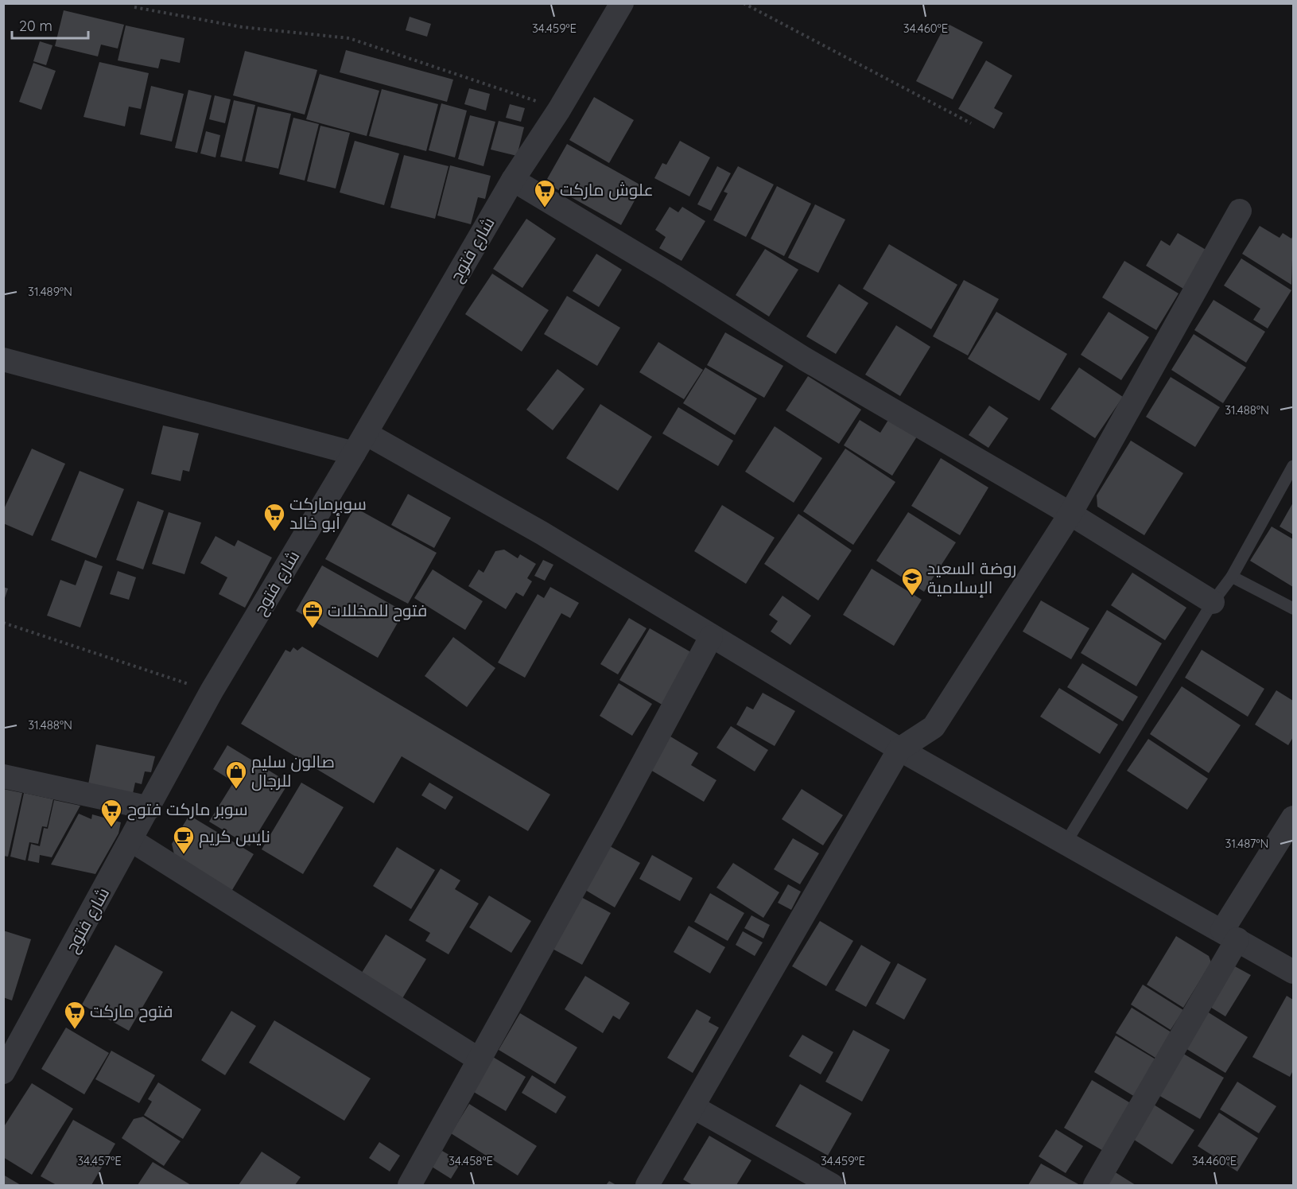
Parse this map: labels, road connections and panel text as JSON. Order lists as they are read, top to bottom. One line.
{"streets":{"street":["شارع فتوح"]},"places":{"supermarket":["علوش ماركت","سوبرماركت أبو خالد","سوبر ماركت فتوح","فتوح ماركت"],"school or university":["روضة السعيد الإسلامية"],"office":["فتوح للمخللات"],"shop":["صالون سليم للرجال"],"cafe":["نايس كريم"]},"scale_bar":"20 m","coordinates":["34.459°E","34.460°E","31.489°N","31.488°N","31.487°N","34.457°E","34.458°E"]}
